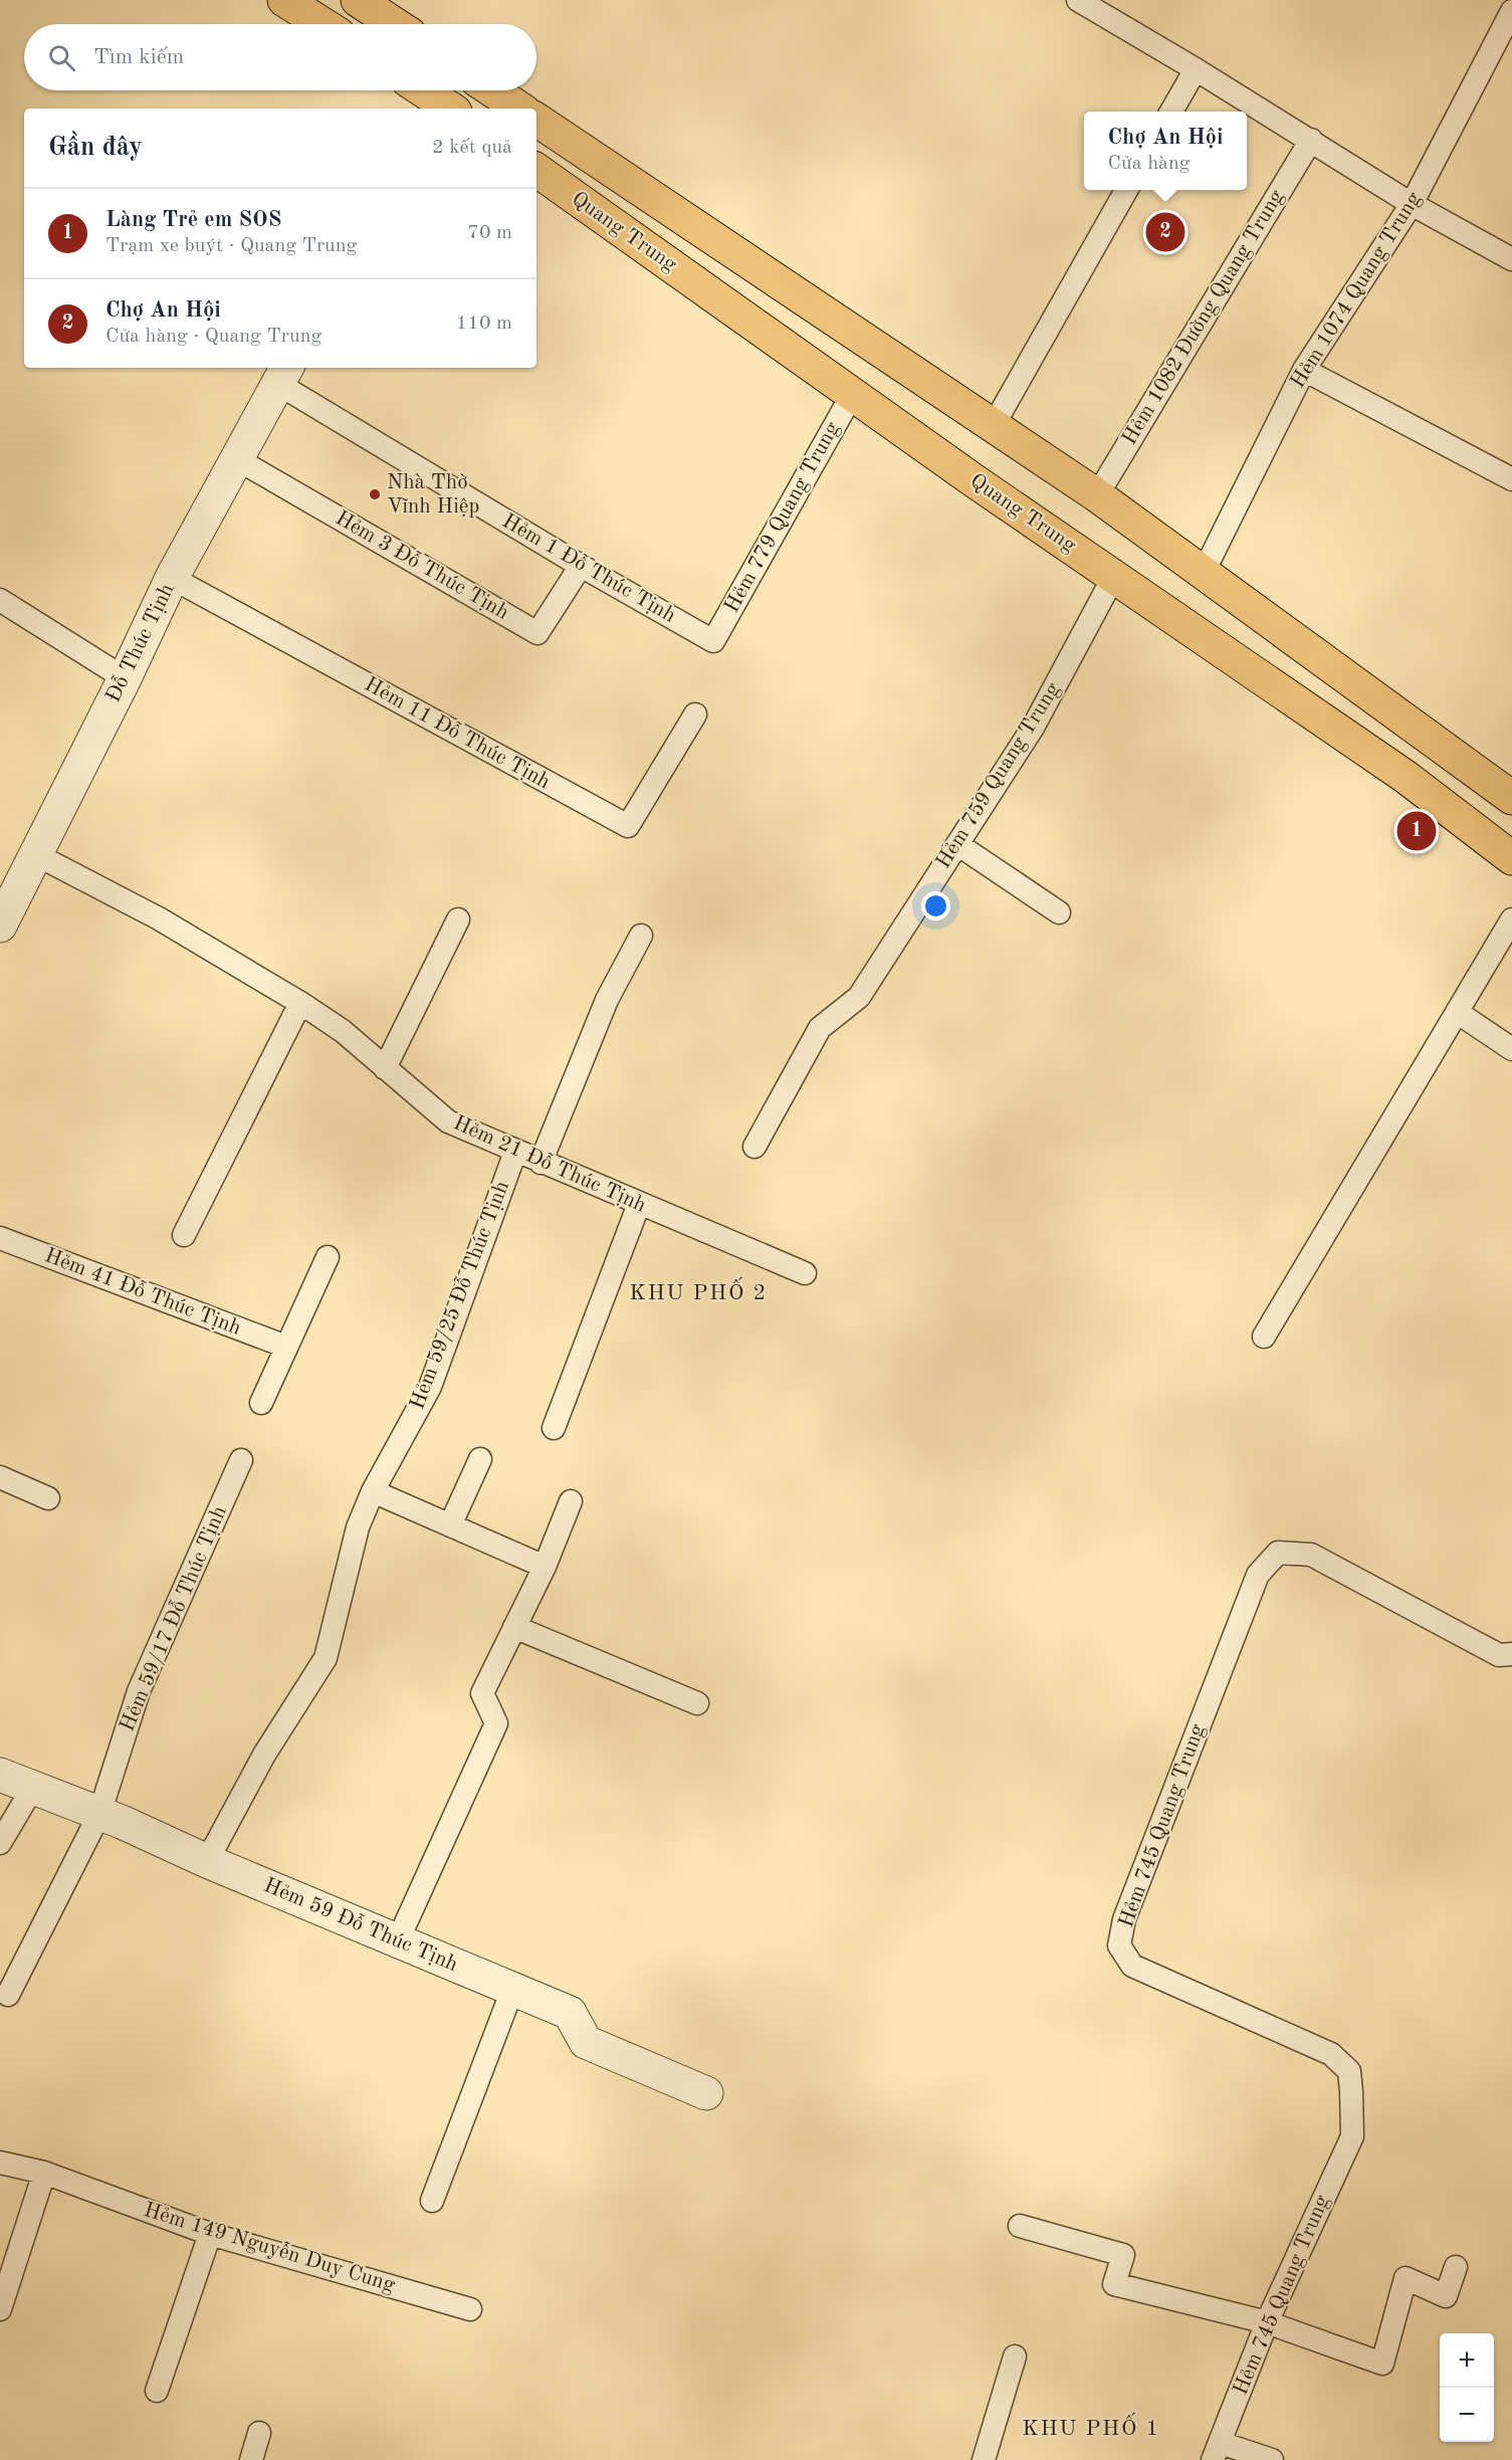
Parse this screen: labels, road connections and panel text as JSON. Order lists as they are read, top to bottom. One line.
{"streets":{"main road":["Quang Trung"],"street":["Đỗ Thúc Tịnh","Hẻm 59 Đỗ Thúc Tịnh"],"lane":["Hẻm 1074 Quang Trung","Hẻm 1082 Đường Quang Trung","Hẻm 779 Quang Trung","Hẻm 3 Đỗ Thúc Tịnh","Hẻm 1 Đỗ Thúc Tịnh","Hẻm 11 Đỗ Thúc Tịnh","Hẻm 759 Quang Trung","Hẻm 21 Đỗ Thúc Tịnh","Hẻm 41 Đỗ Thúc Tịnh","Hẻm 59/25 Đỗ Thúc Tịnh","Hẻm 59/17 Đỗ Thúc Tịnh","Hẻm 745 Quang Trung","Hẻm 149 Nguyễn Duy Cung"]},"crossings":[["Quang Trung","Hẻm 1074 Quang Trung"],["Quang Trung","Hẻm 1082 Đường Quang Trung"],["Quang Trung","Hẻm 779 Quang Trung"],["Quang Trung","Hẻm 759 Quang Trung"],["Hẻm 779 Quang Trung","Hẻm 1 Đỗ Thúc Tịnh"],["Hẻm 3 Đỗ Thúc Tịnh","Hẻm 1 Đỗ Thúc Tịnh"],["Hẻm 3 Đỗ Thúc Tịnh","Đỗ Thúc Tịnh"],["Hẻm 1 Đỗ Thúc Tịnh","Đỗ Thúc Tịnh"],["Đỗ Thúc Tịnh","Hẻm 11 Đỗ Thúc Tịnh"],["Đỗ Thúc Tịnh","Hẻm 21 Đỗ Thúc Tịnh"],["Hẻm 21 Đỗ Thúc Tịnh","Hẻm 59/25 Đỗ Thúc Tịnh"],["Hẻm 59/25 Đỗ Thúc Tịnh","Hẻm 59 Đỗ Thúc Tịnh"],["Hẻm 59/17 Đỗ Thúc Tịnh","Hẻm 59 Đỗ Thúc Tịnh"]],"districts":["KHU PHỐ 2","KHU PHỐ 1"],"places":["Nhà Thờ Vĩnh Hiệp"],"page":{"search":"Tìm kiếm","heading":["Gần đây","2 kết quả"],"popup":["Chợ An Hội","Cửa hàng"],"list":[{"mark":"1","name":"Làng Trẻ em SOS","note":"Trạm xe buýt · Quang Trung","value":"70 m"},{"mark":"2","name":"Chợ An Hội","note":"Cửa hàng · Quang Trung","value":"110 m"}],"pins":["2","1"],"map_buttons":["+","−"]}}
